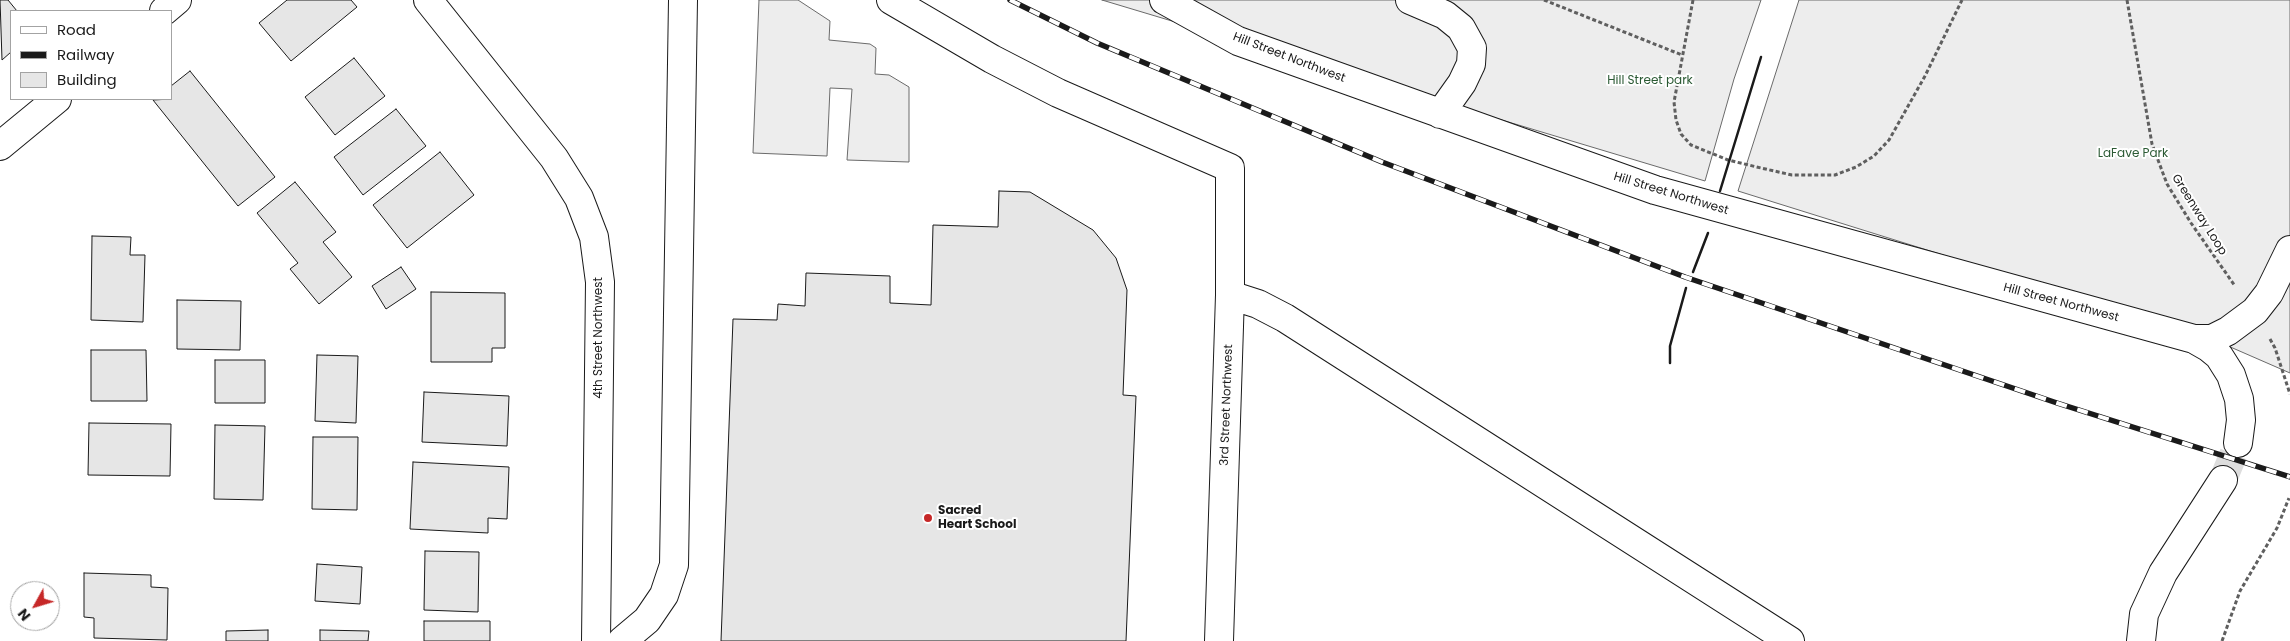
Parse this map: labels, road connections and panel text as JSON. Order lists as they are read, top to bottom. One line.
{"streets":{"street":["Hill Street Northwest","4th Street Northwest","3rd Street Northwest"],"path":["Greenway Loop"]},"parks":["Hill Street park","LaFave Park"],"places":["Sacred Heart School"],"legend":["Road","Railway","Building"],"north":"bottom left"}
